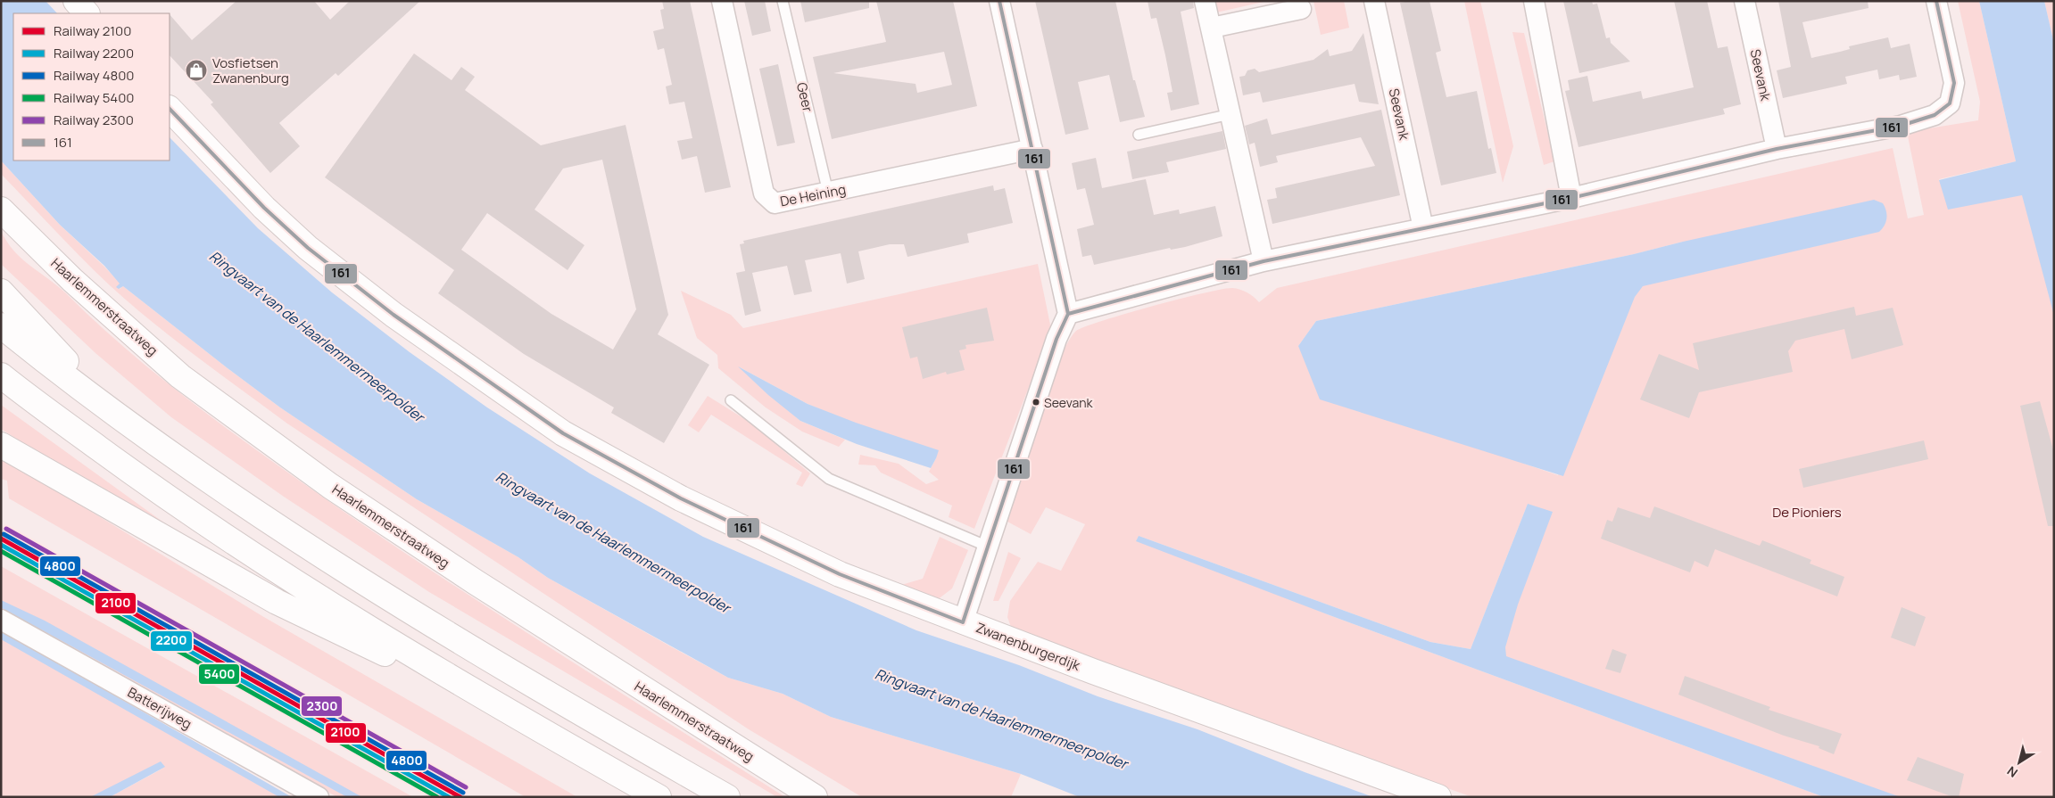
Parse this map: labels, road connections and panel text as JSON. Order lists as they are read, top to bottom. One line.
{"streets":{"main road":["Haarlemmerstraatweg","Zwanenburgerdijk"],"street":["Seevank","De Heining","Batterijweg"],"lane":["Geer"]},"crossings":[["Geer","De Heining"]],"water":["Ringvaart van de Haarlemmermeerpolder"],"parks":["De Pioniers"],"places":{"shop":["Vosfietsen Zwanenburg"],"other":["Seevank"]},"lines":["transit line 161","rail line 2300","rail line 4800","rail line 2100","rail line 2200","rail line 5400"],"legend":["Railway 2100","Railway 2200","Railway 4800","Railway 5400","Railway 2300","161"],"north":"bottom left"}
